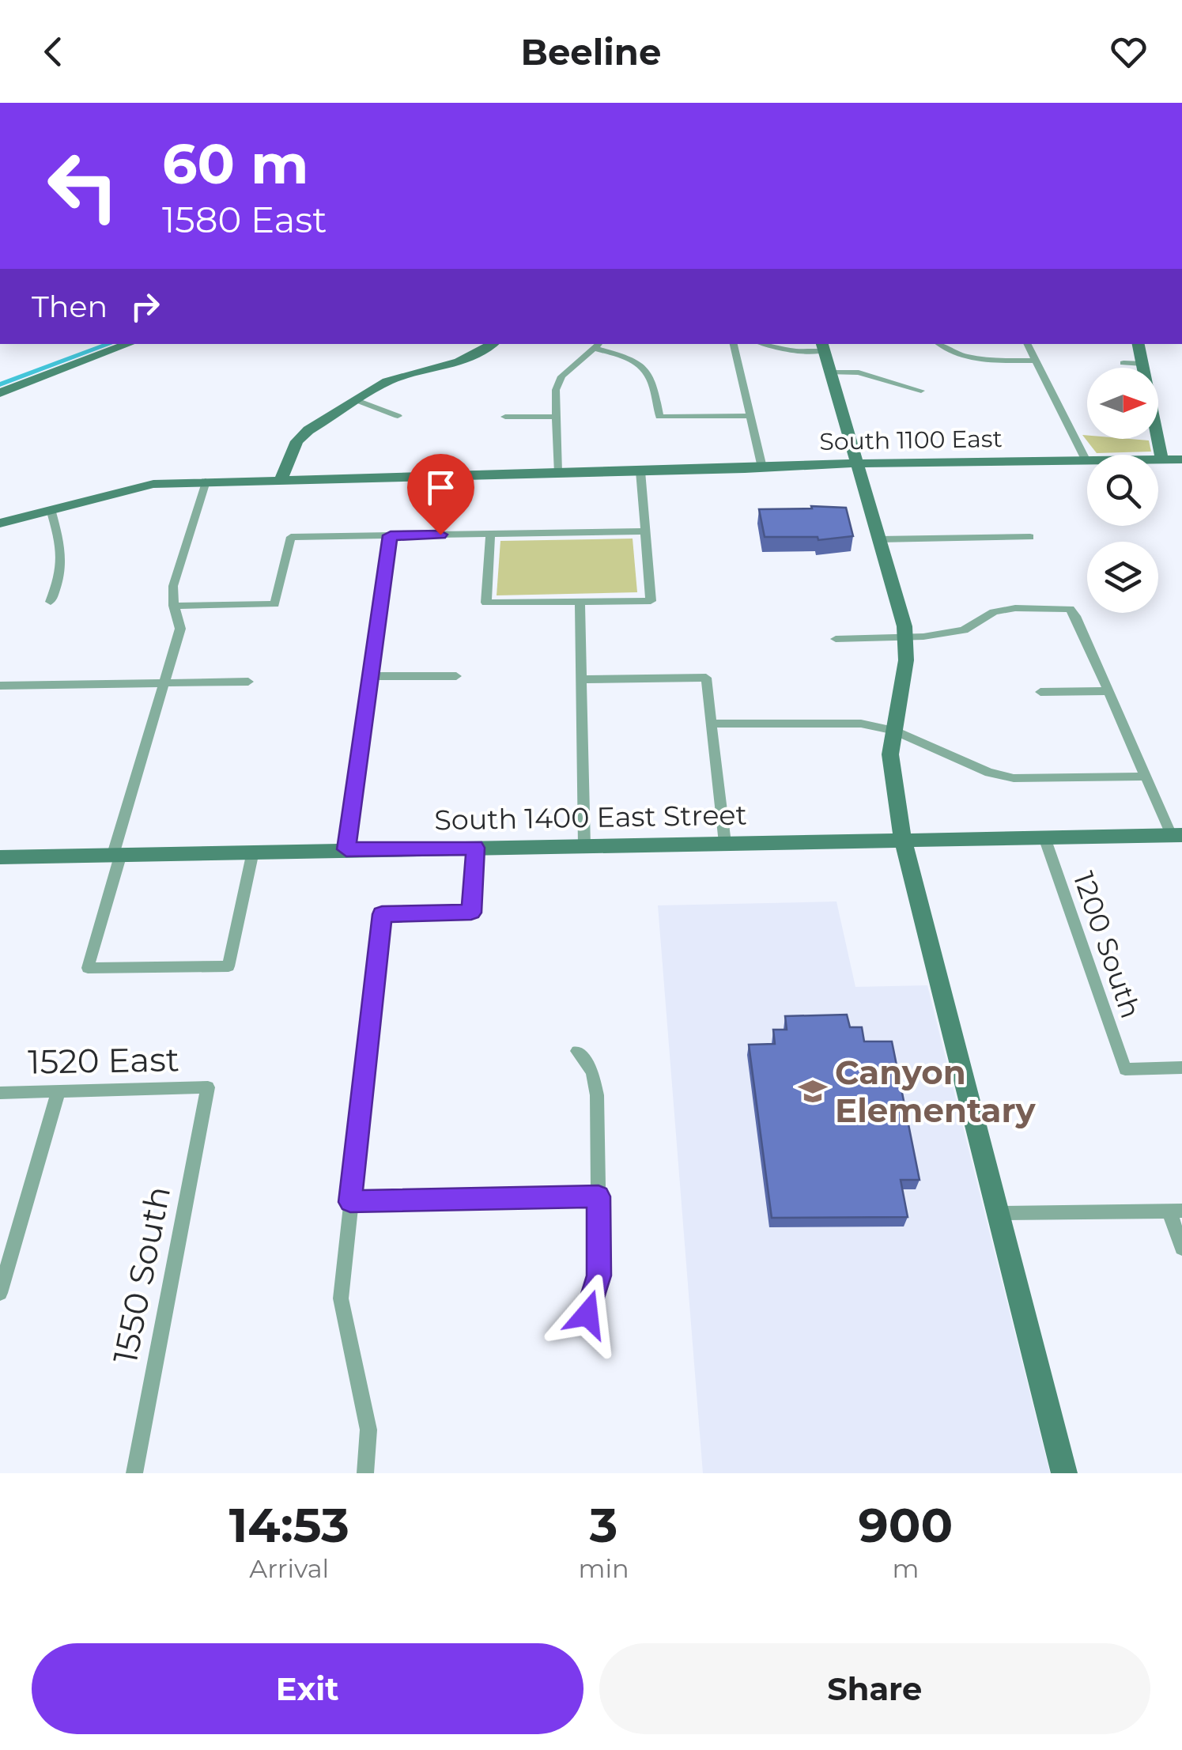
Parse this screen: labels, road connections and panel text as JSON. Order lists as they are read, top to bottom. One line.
{"streets":{"street":["South 1100 East","South 1400 East Street","1200 South","1520 East","1550 South"]},"crossings":[["South 1400 East Street","1200 South"],["1520 East","1550 South"]],"places":{"school or university":["Canyon Elementary"]},"north":"right","page":{"header":"Beeline","turn":["60 m","1580 East"],"then":"Then","eta":["14:53","Arrival","3","min","900","m"],"buttons":["Exit","Share"]}}
